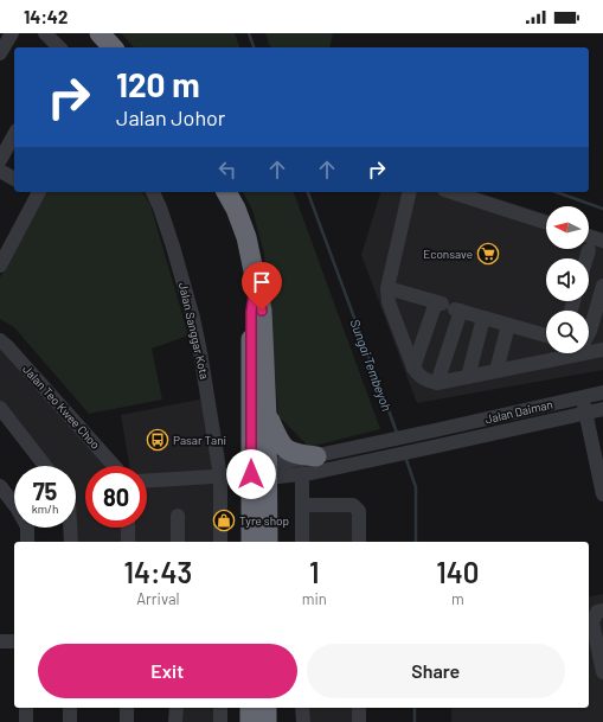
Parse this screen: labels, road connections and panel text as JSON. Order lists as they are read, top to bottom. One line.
{"streets":{"street":["Jalan Sanggar Kota","Jalan Teo Kwee Choo","Jalan Daiman"]},"water":["Sungai Tembeyoh"],"places":{"supermarket":["Econsave"],"bus stop":["Pasar Tani"],"shop":["Tyre shop"]},"north":"left","page":{"status":"14:42","turn":["120 m","Jalan Johor"],"speed":"75 km/h","limit":"80","eta":["14:43","Arrival","1","min","140","m"],"buttons":["Exit","Share"]}}
